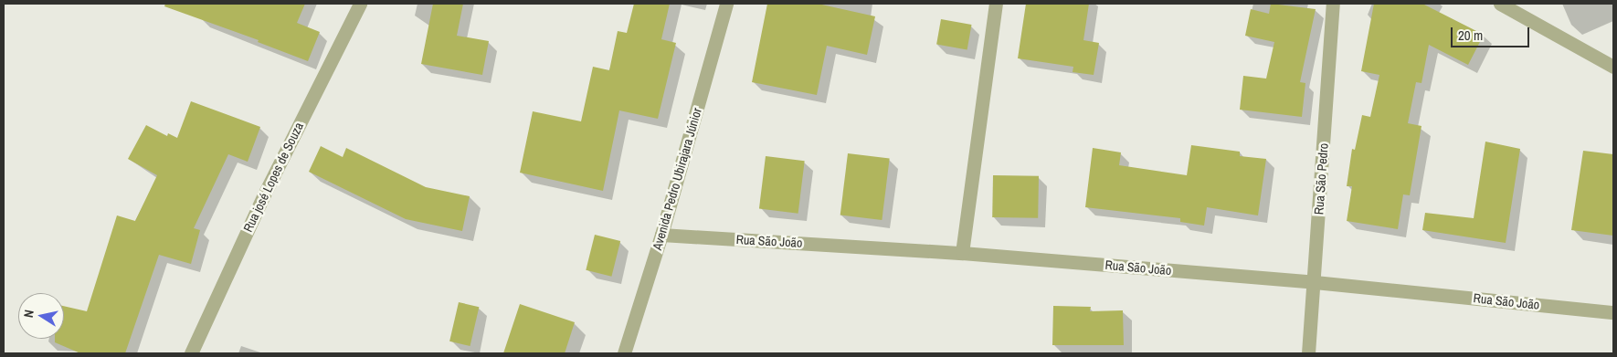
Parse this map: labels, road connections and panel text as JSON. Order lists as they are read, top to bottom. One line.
{"streets":{"street":["Rua josé Lopes de Souza","Avenida Pedro Ubirajara Júnior","Rua São Pedro","Rua São João"]},"crossings":[["Avenida Pedro Ubirajara Júnior","Rua São João"],["Rua São Pedro","Rua São João"]],"scale_bar":"20 m","north":"left"}
